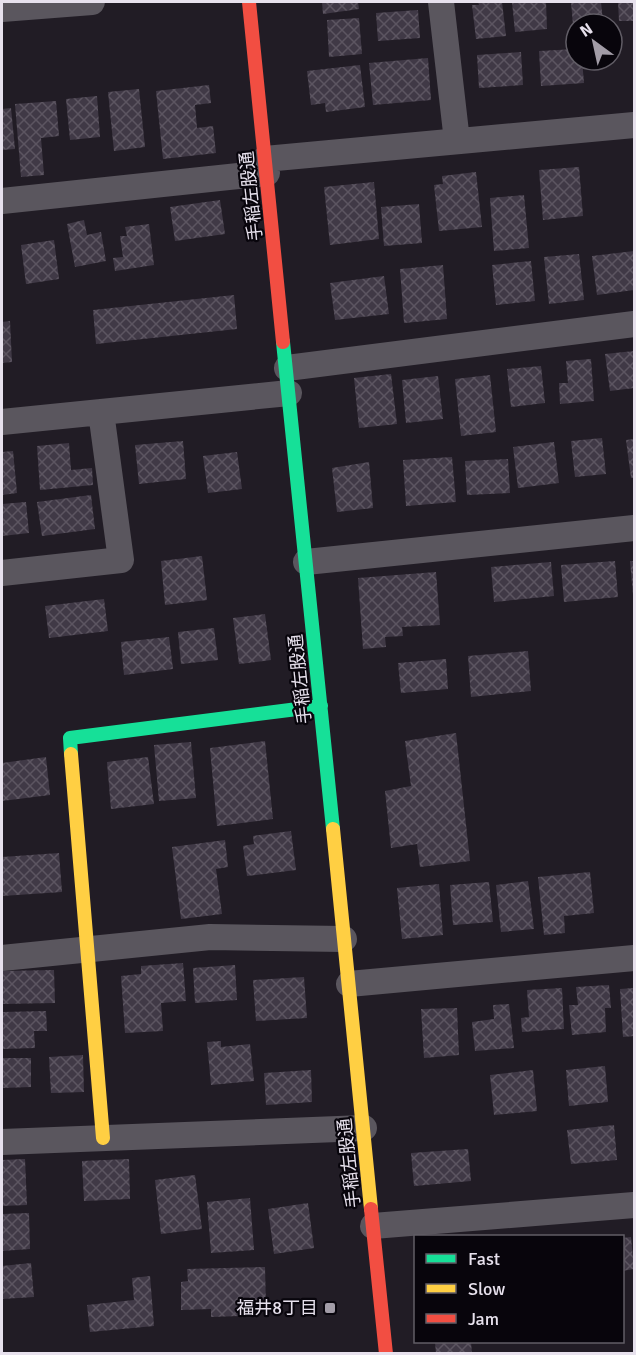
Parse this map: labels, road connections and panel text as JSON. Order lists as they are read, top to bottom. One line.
{"streets":{"main road":["手稲左股通"]},"places":{"transit":["福井8丁目"]},"legend":["Fast","Slow","Jam"],"north":"top left"}
